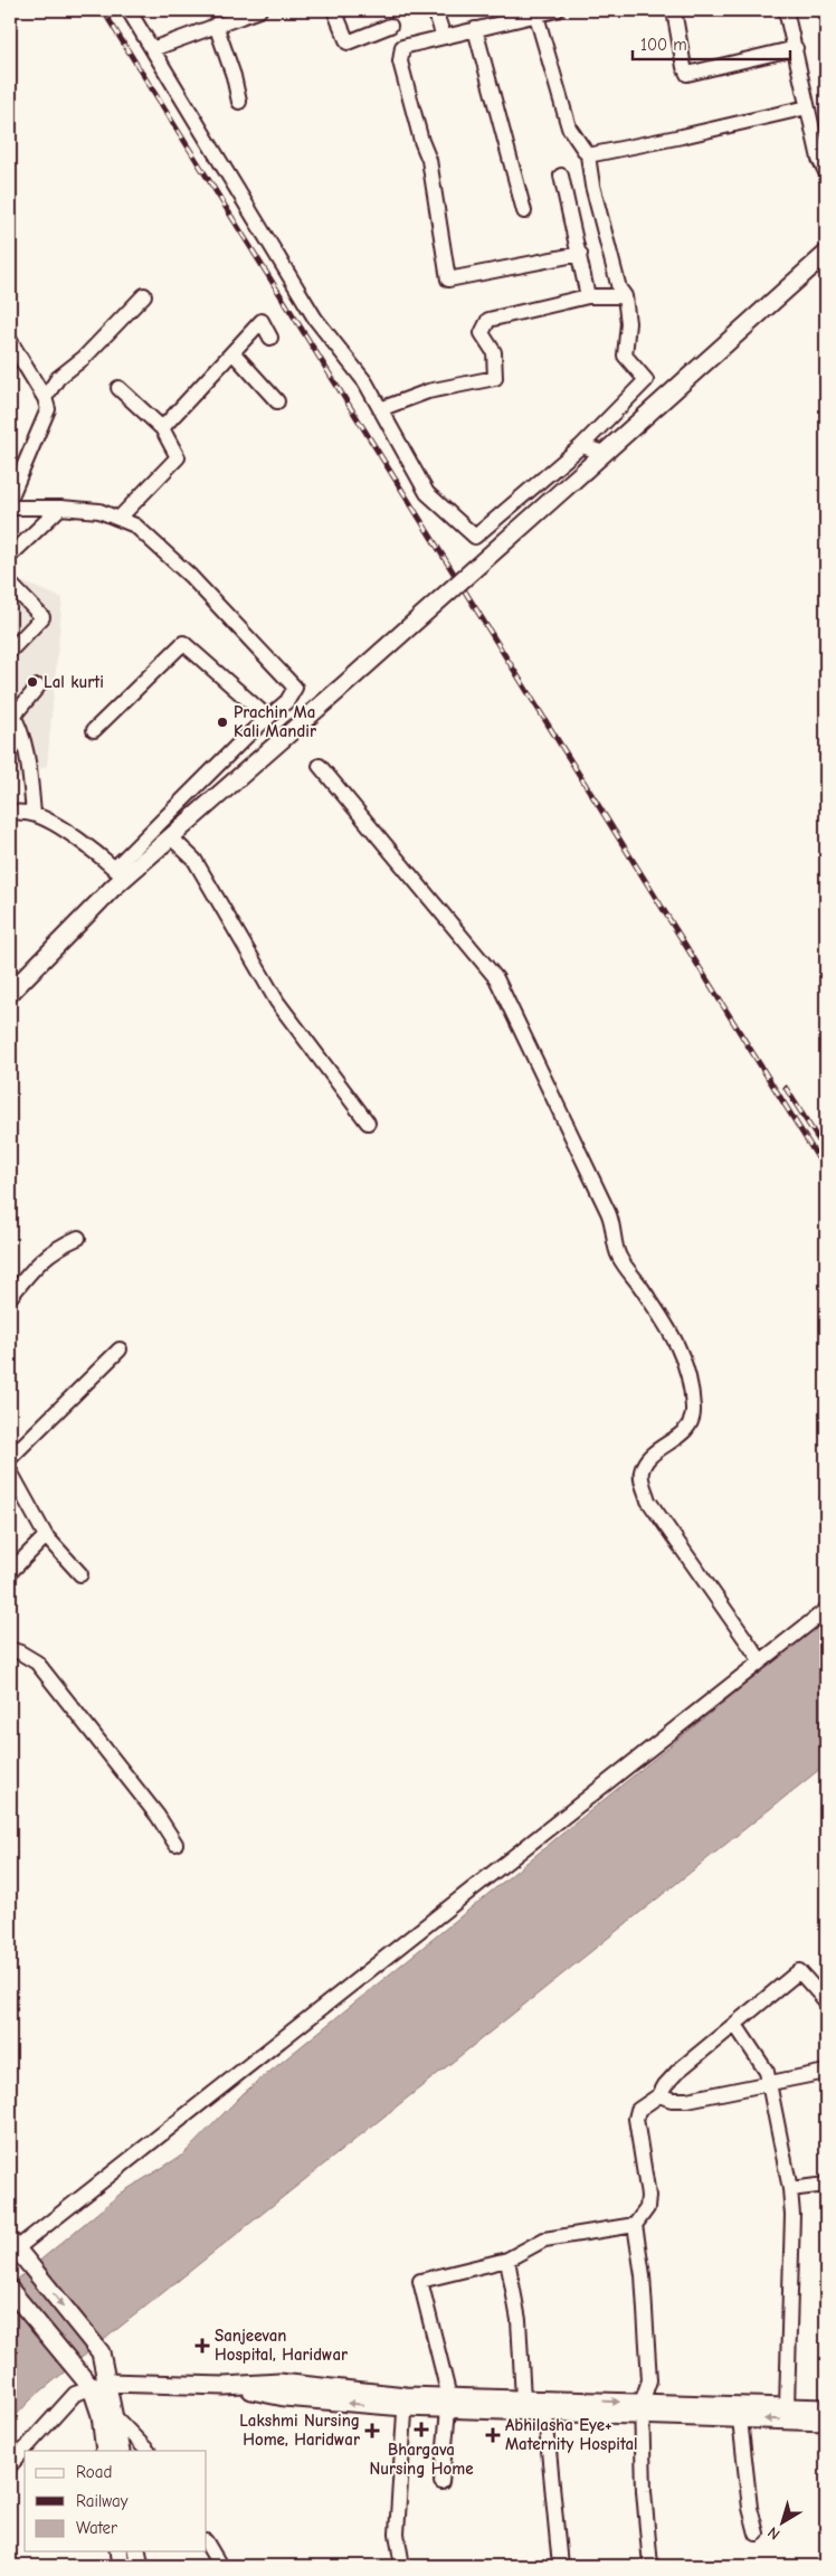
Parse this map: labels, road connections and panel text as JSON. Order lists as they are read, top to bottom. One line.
{"places":{"other":["Lal kurti","Prachin Ma Kali Mandir"],"health":["Sanjeevan Hospital, Haridwar","Bhargava Nursing Home","Lakshmi Nursing Home, Haridwar","Abhilasha Eye+ Maternity Hospital"]},"legend":["Road","Railway","Water"],"scale_bar":"100 m","north":"bottom left"}
